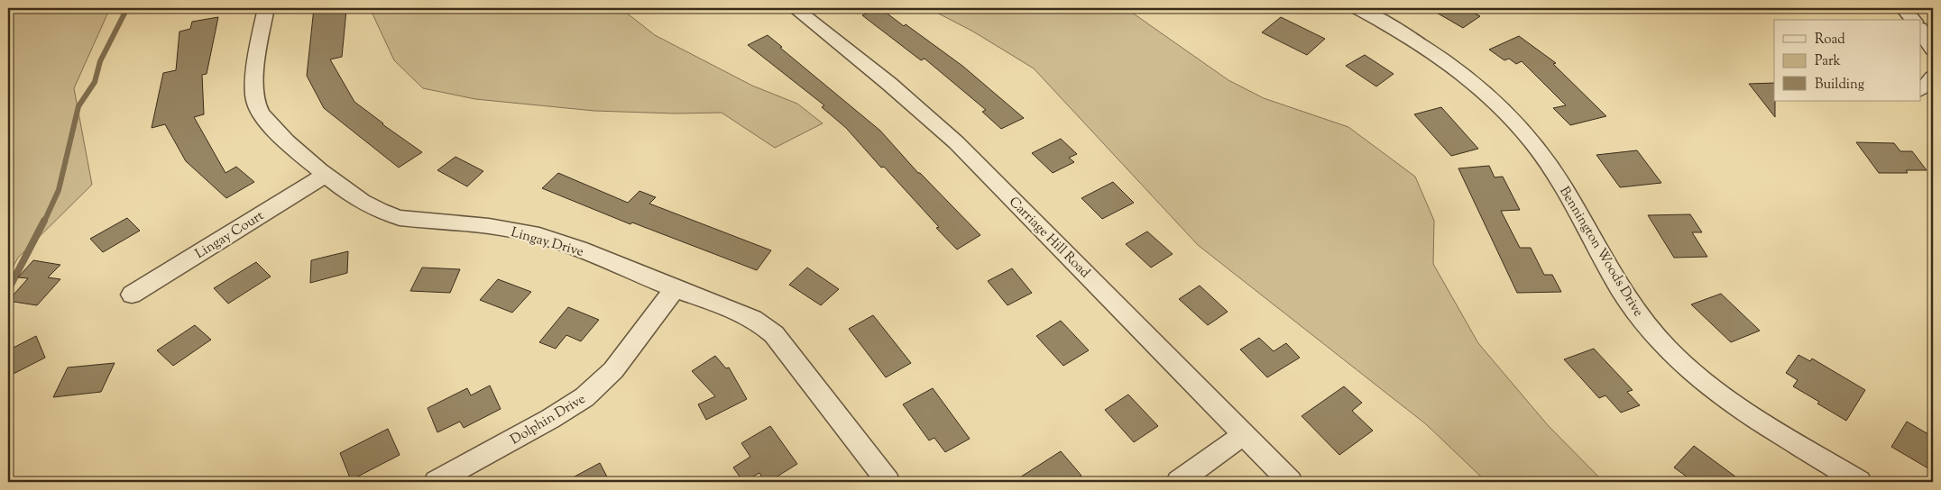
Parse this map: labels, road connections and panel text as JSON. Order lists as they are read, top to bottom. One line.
{"streets":{"street":["Lingay Court","Carriage Hill Road","Lingay Drive","Bennington Woods Drive","Dolphin Drive"]},"crossings":[["Lingay Court","Lingay Drive"],["Lingay Drive","Dolphin Drive"]],"legend":["Road","Park","Building"]}
